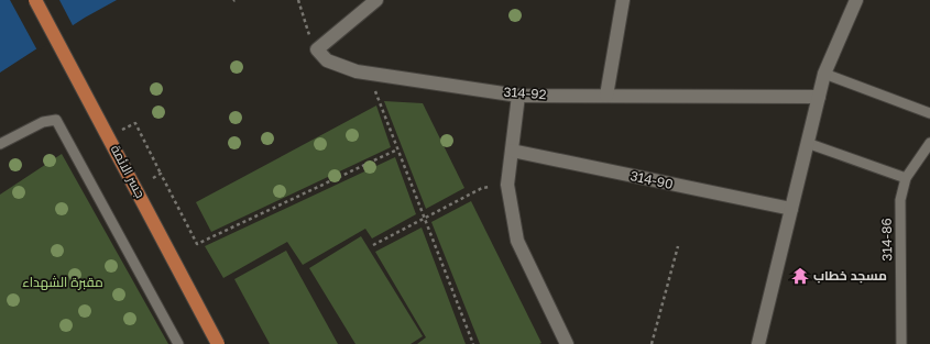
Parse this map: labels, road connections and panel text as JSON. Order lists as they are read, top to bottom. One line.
{"streets":{"main road":["جسر الائمة"],"street":["314-92","314-90"],"lane":["314-86"]},"parks":["مقبرة الشهداء"],"places":{"temple":["مسجد خطاب"]}}
